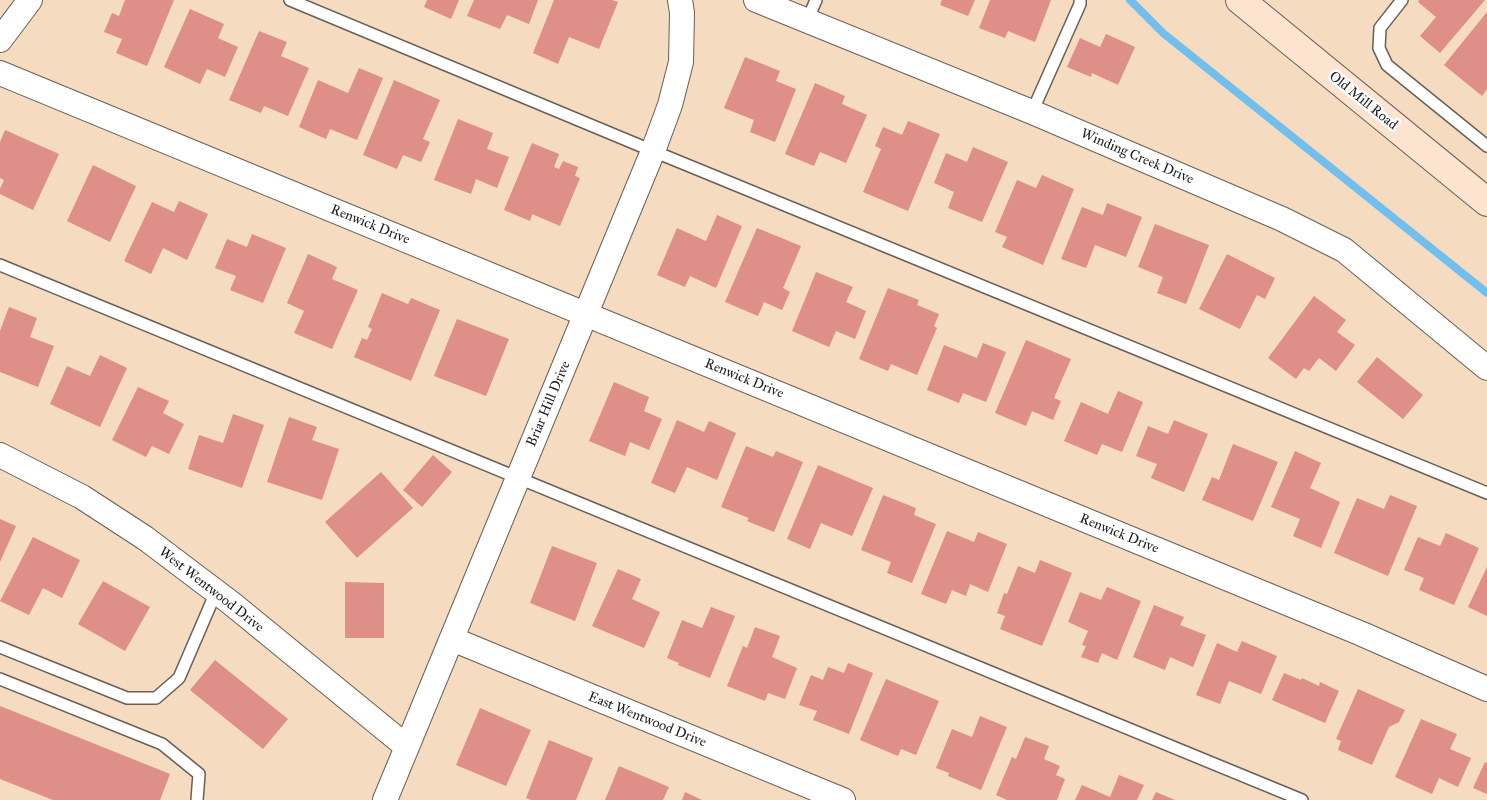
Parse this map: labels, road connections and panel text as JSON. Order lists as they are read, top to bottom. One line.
{"streets":{"street":["Old Mill Road","Winding Creek Drive","Renwick Drive","Briar Hill Drive","West Wentwood Drive","East Wentwood Drive"]},"crossings":[["Renwick Drive","Briar Hill Drive"],["Briar Hill Drive","West Wentwood Drive"],["Briar Hill Drive","East Wentwood Drive"]]}
